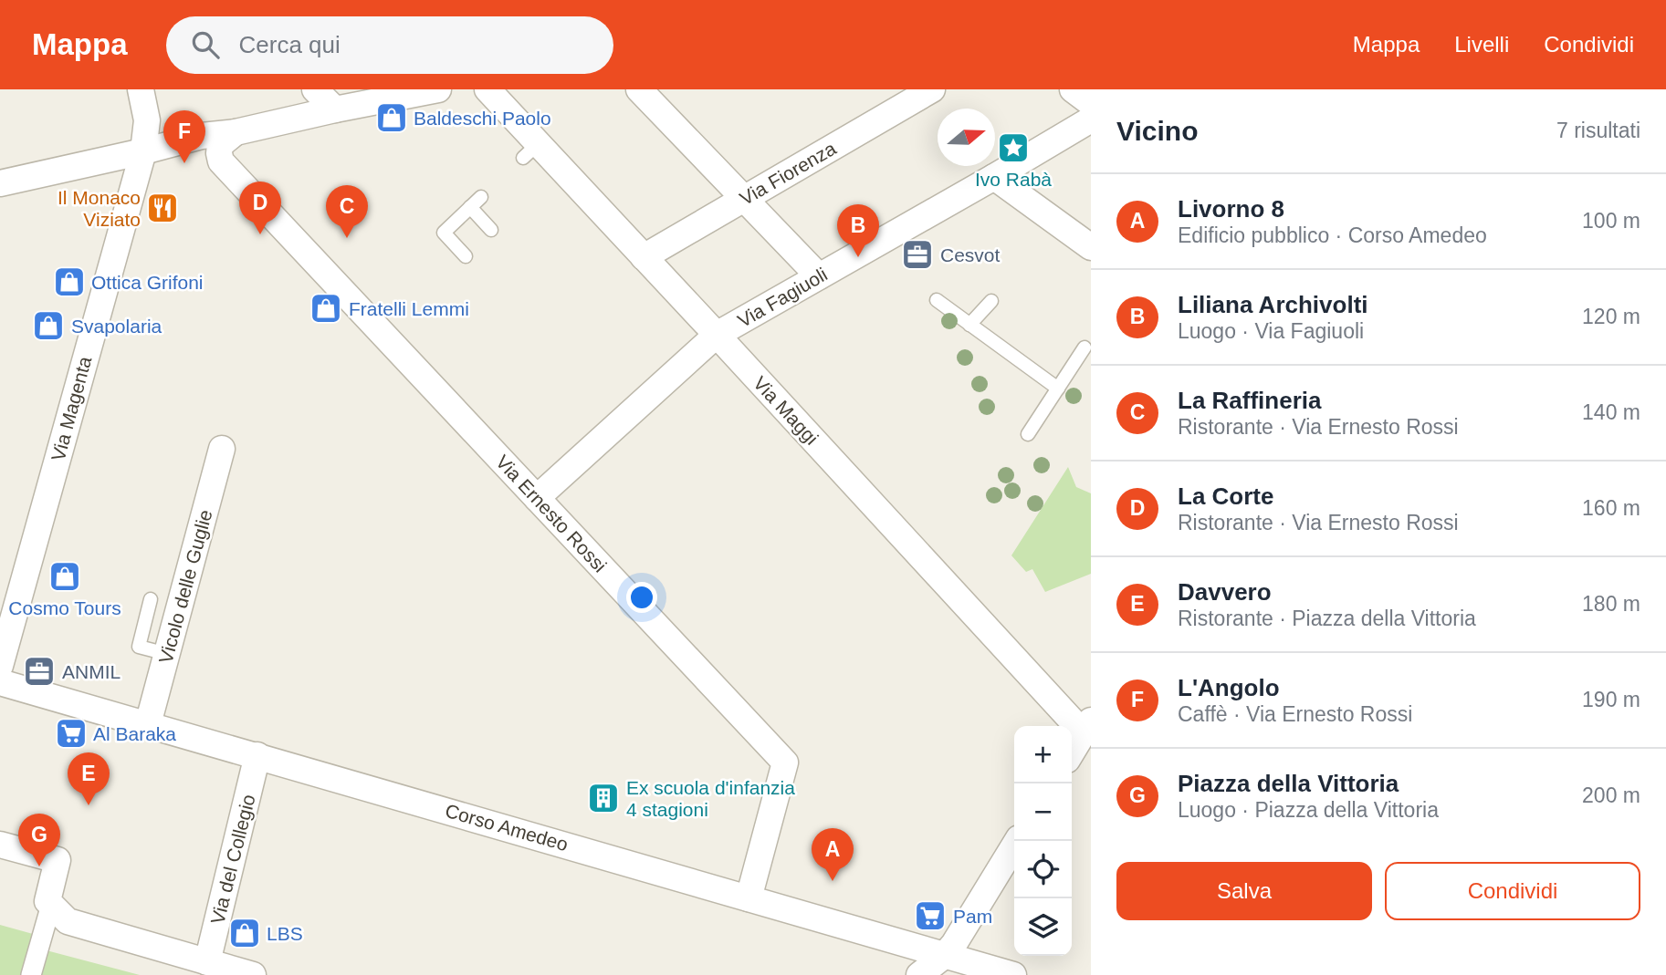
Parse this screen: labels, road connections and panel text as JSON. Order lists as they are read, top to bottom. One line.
{"streets":{"street":["Via Fiorenza","Via Fagiuoli","Via Magenta","Via Maggi","Via Ernesto Rossi","Vicolo delle Guglie","Corso Amedeo","Via del Collegio"]},"crossings":[["Via Fiorenza","Via Maggi"],["Via Fagiuoli","Via Maggi"],["Via Fagiuoli","Via Ernesto Rossi"],["Via Magenta","Via Ernesto Rossi"],["Via Ernesto Rossi","Corso Amedeo"],["Vicolo delle Guglie","Corso Amedeo"],["Corso Amedeo","Via del Collegio"]],"places":{"shop":["Baldeschi Paolo","Ottica Grifoni","Fratelli Lemmi","Svapolaria","Cosmo Tours","LBS"],"place":["Ivo Rabà"],"restaurant":["Il Monaco Viziato"],"office":["Cesvot","ANMIL"],"supermarket":["Al Baraka","Pam"],"building":["Ex scuola d'infanzia 4 stagioni"]},"north":"right","page":{"header":"Mappa","search":"Cerca qui","nav":["Mappa","Livelli","Condividi"],"heading":["Vicino","7 risultati"],"pins":["F","D","C","B","E","G","A"],"list":[{"mark":"A","name":"Livorno 8","note":"Edificio pubblico · Corso Amedeo","value":"100 m"},{"mark":"B","name":"Liliana Archivolti","note":"Luogo · Via Fagiuoli","value":"120 m"},{"mark":"C","name":"La Raffineria","note":"Ristorante · Via Ernesto Rossi","value":"140 m"},{"mark":"D","name":"La Corte","note":"Ristorante · Via Ernesto Rossi","value":"160 m"},{"mark":"E","name":"Davvero","note":"Ristorante · Piazza della Vittoria","value":"180 m"},{"mark":"F","name":"L'Angolo","note":"Caffè · Via Ernesto Rossi","value":"190 m"},{"mark":"G","name":"Piazza della Vittoria","note":"Luogo · Piazza della Vittoria","value":"200 m"}],"map_buttons":["+","−"],"buttons":["Salva","Condividi"]}}
